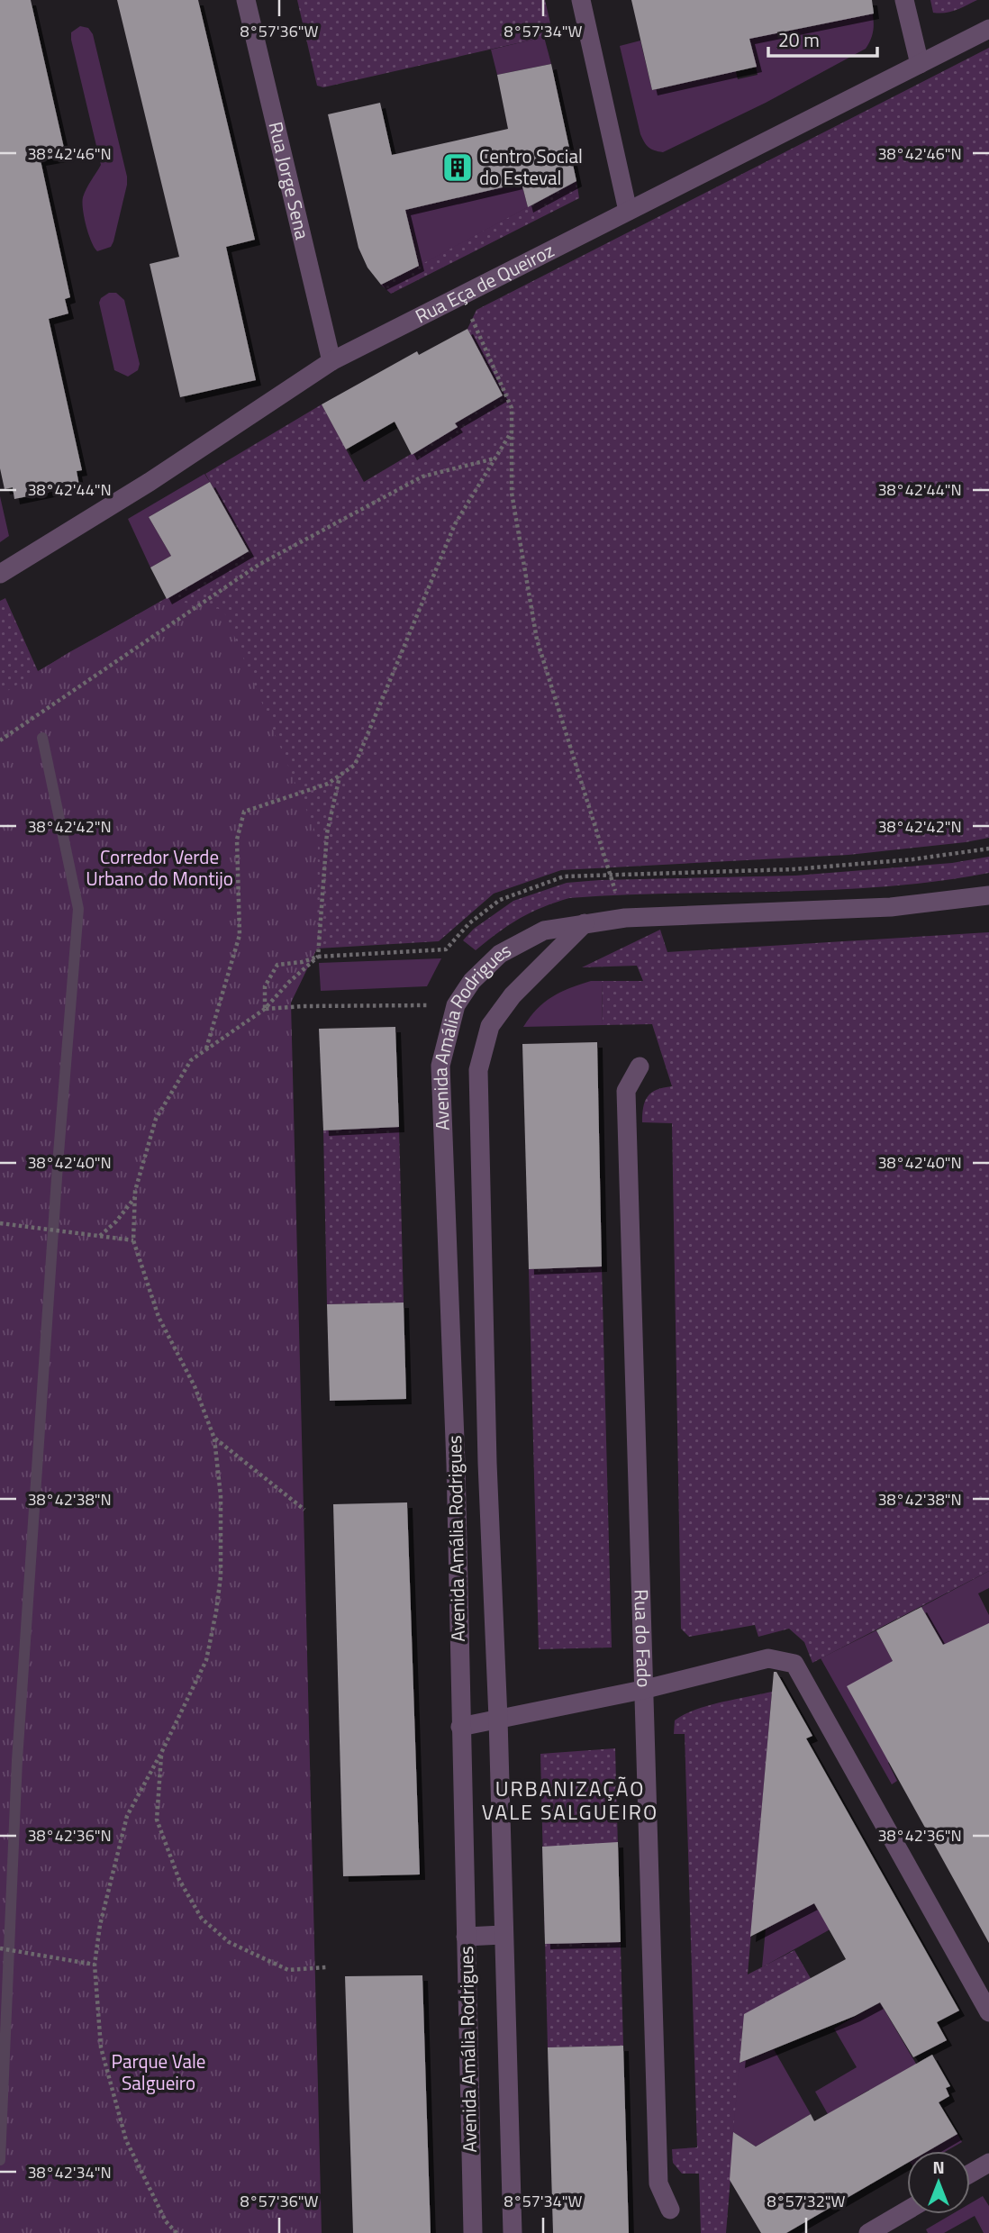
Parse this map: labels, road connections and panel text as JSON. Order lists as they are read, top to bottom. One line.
{"streets":{"street":["Rua Jorge Sena","Rua Eça de Queiroz","Avenida Amália Rodrigues","Rua do Fado"]},"crossings":[["Rua Jorge Sena","Rua Eça de Queiroz"]],"districts":["URBANIZAÇÃO VALE SALGUEIRO"],"parks":["Corredor Verde Urbano do Montijo","Parque Vale Salgueiro"],"places":{"building":["Centro Social do Esteval"]},"scale_bar":"20 m","north":"top","coordinates":["8°57'36\"W","8°57'34\"W","38°42'46\"N","38°42'44\"N","38°42'42\"N","38°42'40\"N","38°42'38\"N","38°42'36\"N","38°42'34\"N","8°57'32\"W"]}
